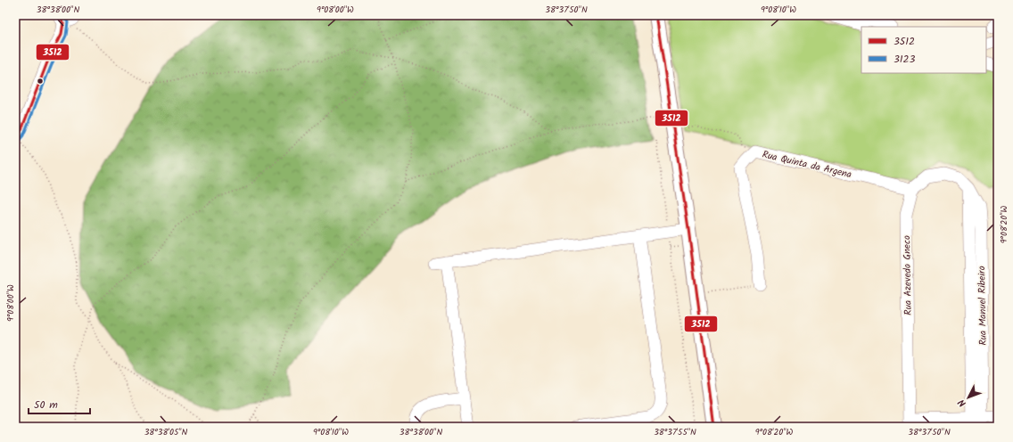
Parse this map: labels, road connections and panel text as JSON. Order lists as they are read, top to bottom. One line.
{"streets":{"street":["Rua Quinta da Argena","Rua Azevedo Gneco"]},"crossings":[["Rua Quinta da Argena","Rua Azevedo Gneco"]],"lines":["transit line 3512","transit line 3123"],"legend":["3512","3123"],"scale_bar":"50 m","north":"bottom left","coordinates":["38°38'00\"N","9°08'00\"W","38°37'50\"N","9°08'10\"W","9°08'20\"W","38°38'05\"N","38°37'55\"N"]}
